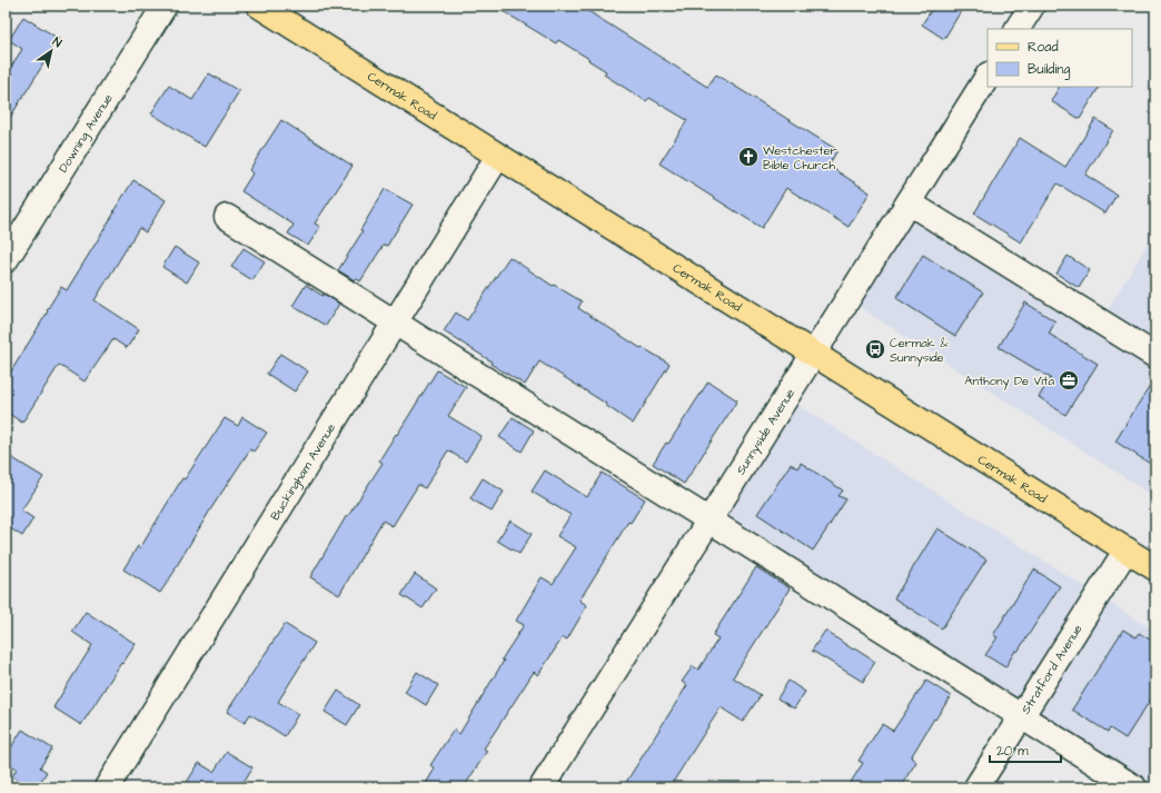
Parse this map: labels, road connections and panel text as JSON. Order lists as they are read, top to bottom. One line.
{"streets":{"main road":["Cermak Road"],"street":["Downing Avenue","Sunnyside Avenue","Buckingham Avenue","Stratford Avenue"]},"crossings":[["Cermak Road","Sunnyside Avenue"],["Cermak Road","Buckingham Avenue"],["Cermak Road","Stratford Avenue"]],"places":{"church":["Westchester Bible Church"],"bus stop":["Cermak & Sunnyside"],"office":["Anthony De Vita"]},"legend":["Road","Building"],"scale_bar":"20 m","north":"top right"}
